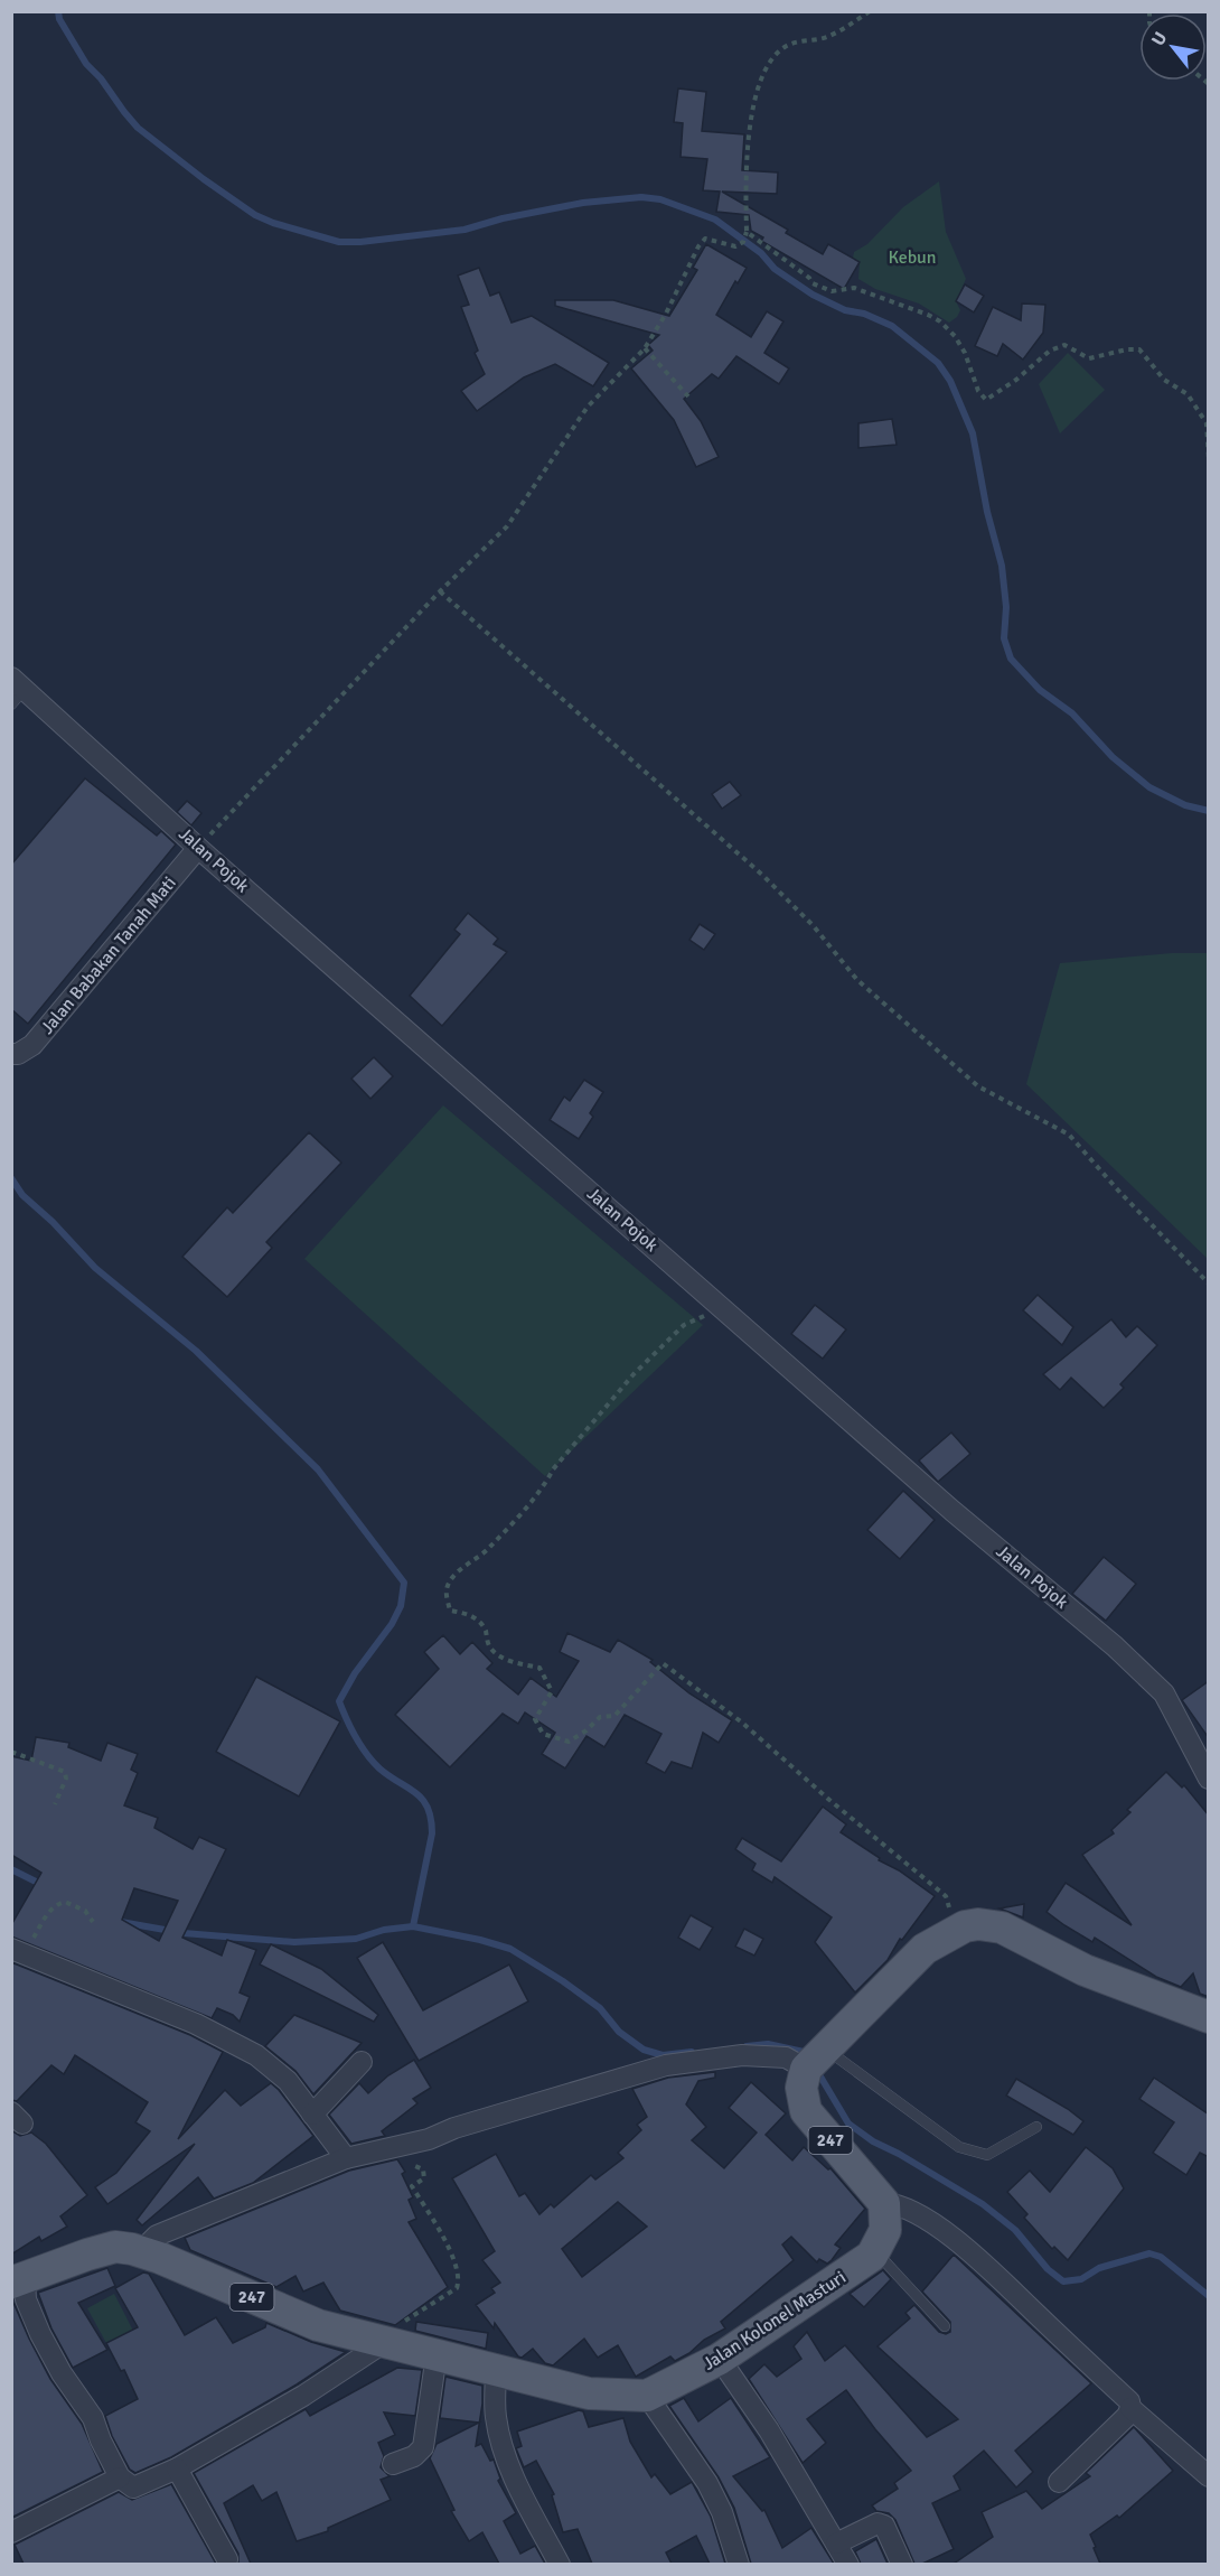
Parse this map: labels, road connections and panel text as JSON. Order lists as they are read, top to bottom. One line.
{"streets":{"main road":["247","Jalan Kolonel Masturi"],"street":["Jalan Pojok","Jalan Babakan Tanah Mati"]},"crossings":[["Jalan Pojok","Jalan Babakan Tanah Mati"]],"parks":["Kebun"],"north":"top left"}
